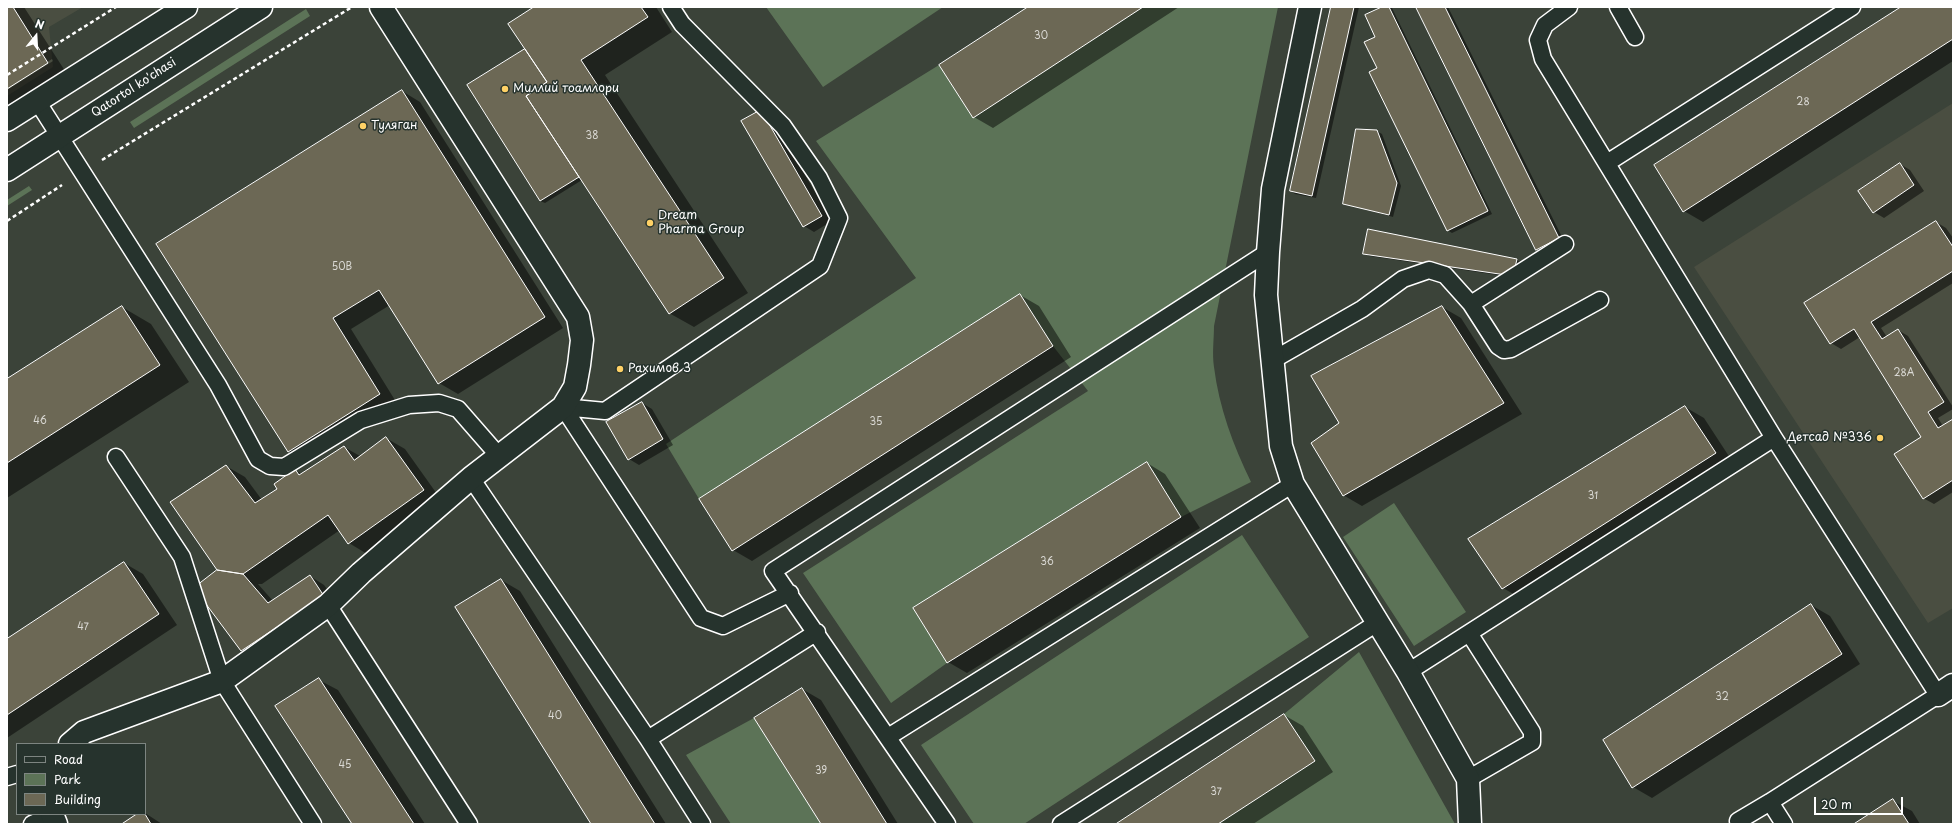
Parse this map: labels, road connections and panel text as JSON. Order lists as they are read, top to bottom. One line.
{"streets":{"street":["Qatortol ko'chasi"]},"places":["Миллий тоамлори","Туляган","Dream Pharma Group","Рахимов 3","Детсад №336"],"house_numbers":["30","28","38","50В","28A","46","35","31","36","47","32","40","45","39","37"],"legend":["Road","Park","Building"],"scale_bar":"20 m","north":"top"}
